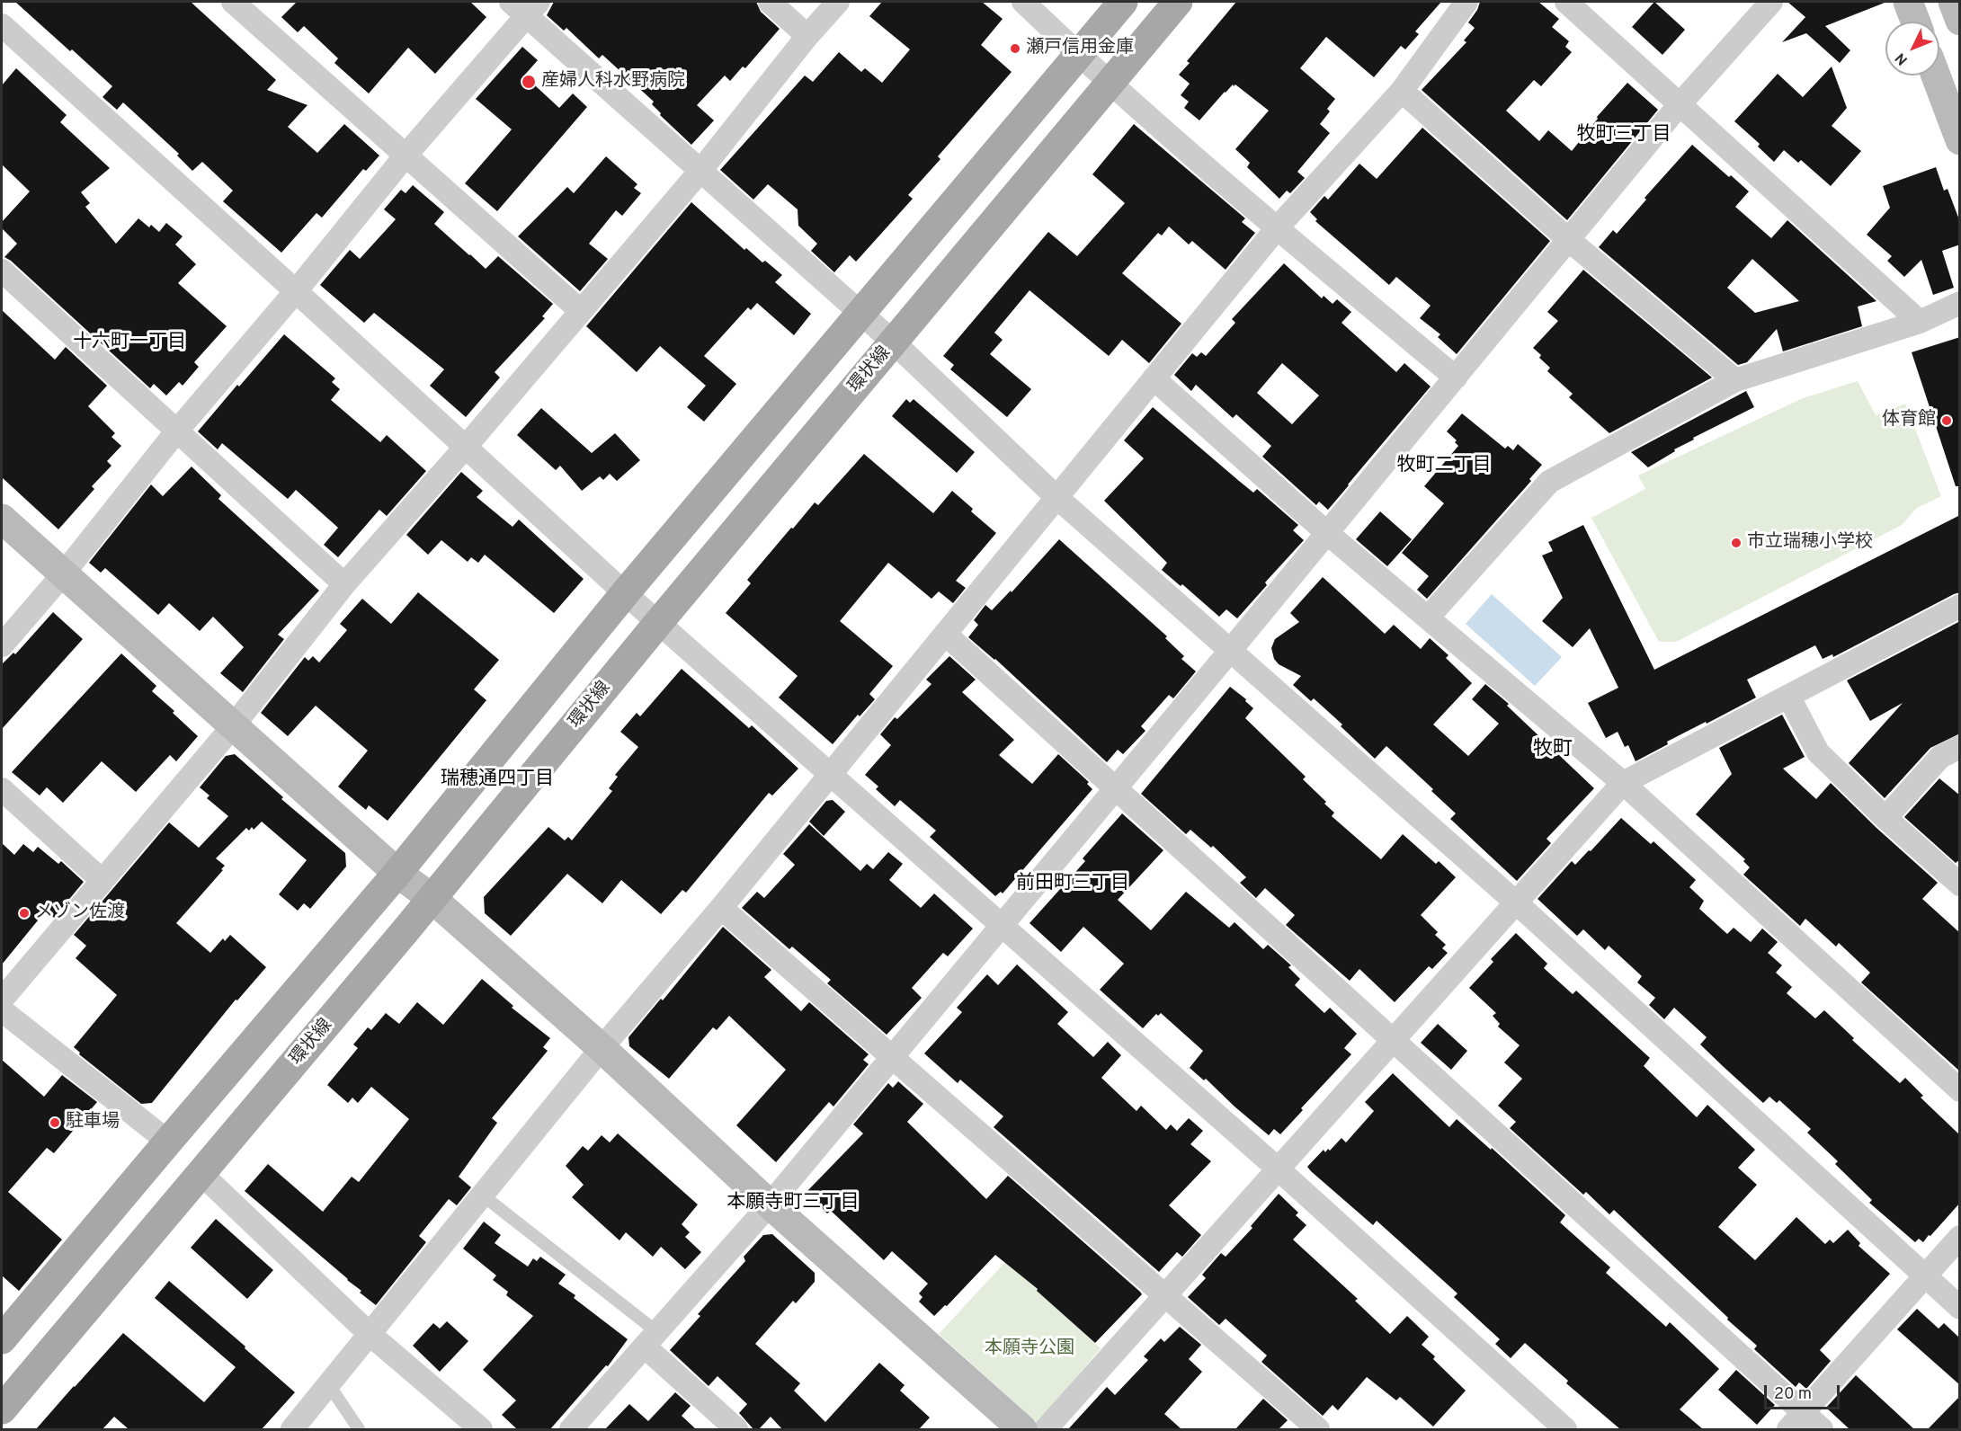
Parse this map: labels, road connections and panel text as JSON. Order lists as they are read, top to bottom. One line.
{"streets":{"main road":["環状線"]},"districts":["牧町三丁目","十六町一丁目","牧町二丁目","牧町","瑞穂通四丁目","前田町三丁目","本願寺町三丁目"],"parks":["本願寺公園"],"places":["瀬戸信用金庫","産婦人科水野病院","体育館","市立瑞穂小学校","メゾン佐渡","駐車場"],"scale_bar":"20 m","north":"bottom left"}
